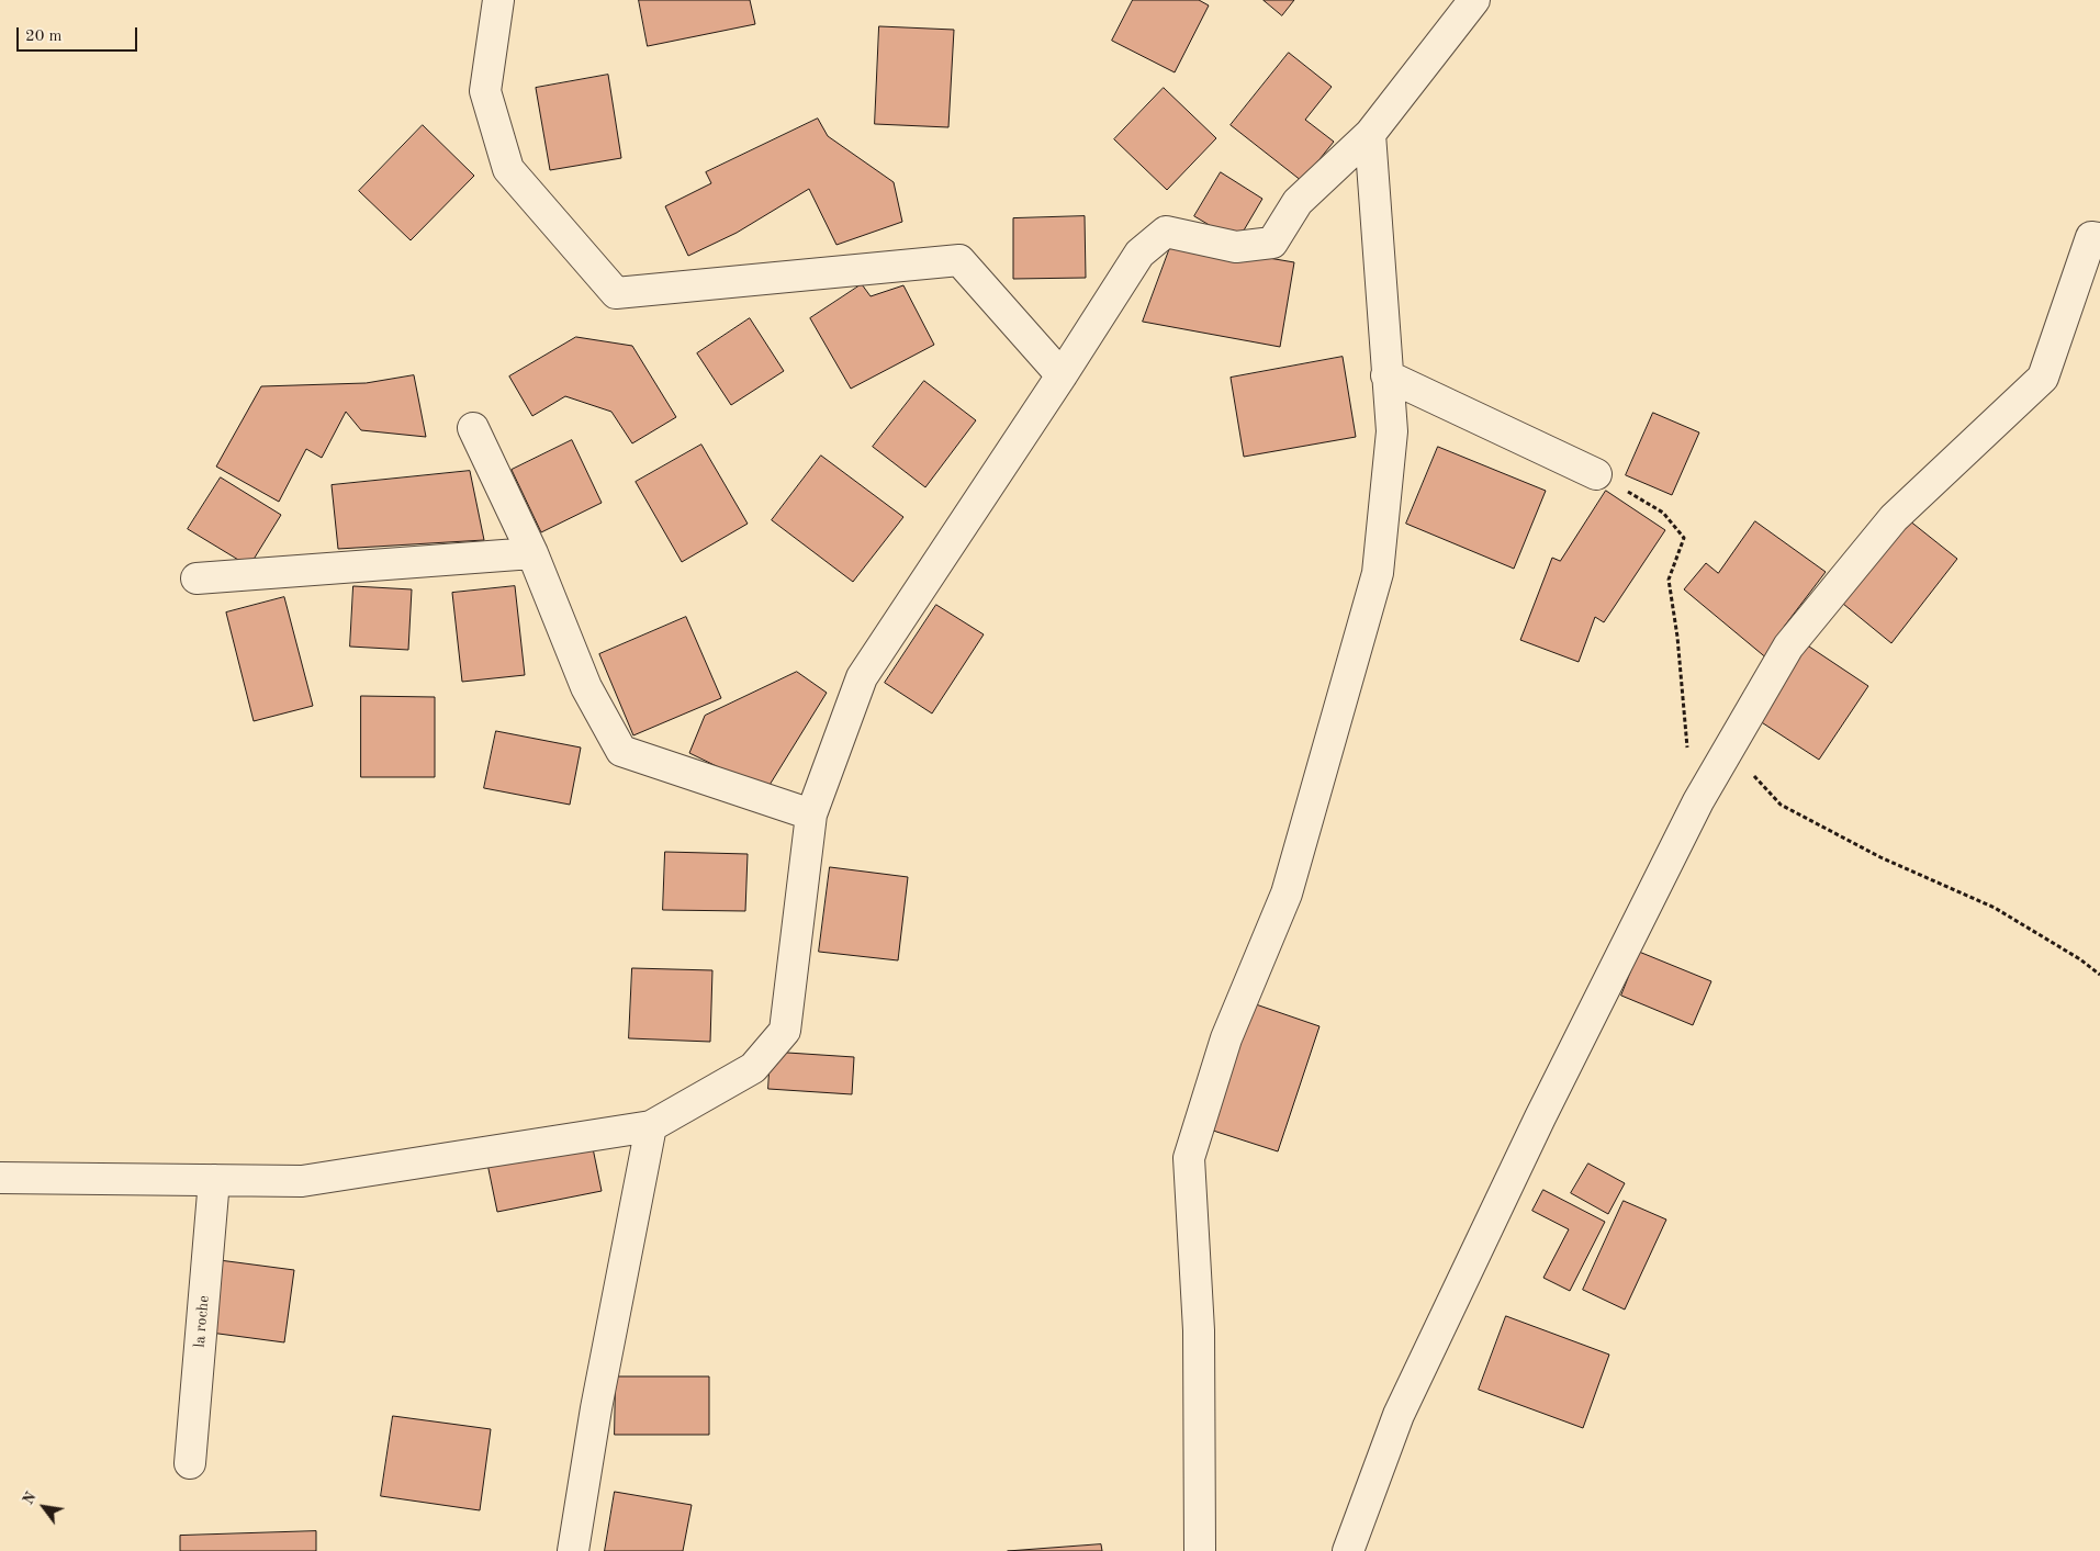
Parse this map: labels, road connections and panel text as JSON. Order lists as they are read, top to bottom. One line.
{"streets":{"street":["la roche"]},"scale_bar":"20 m","north":"top left"}
